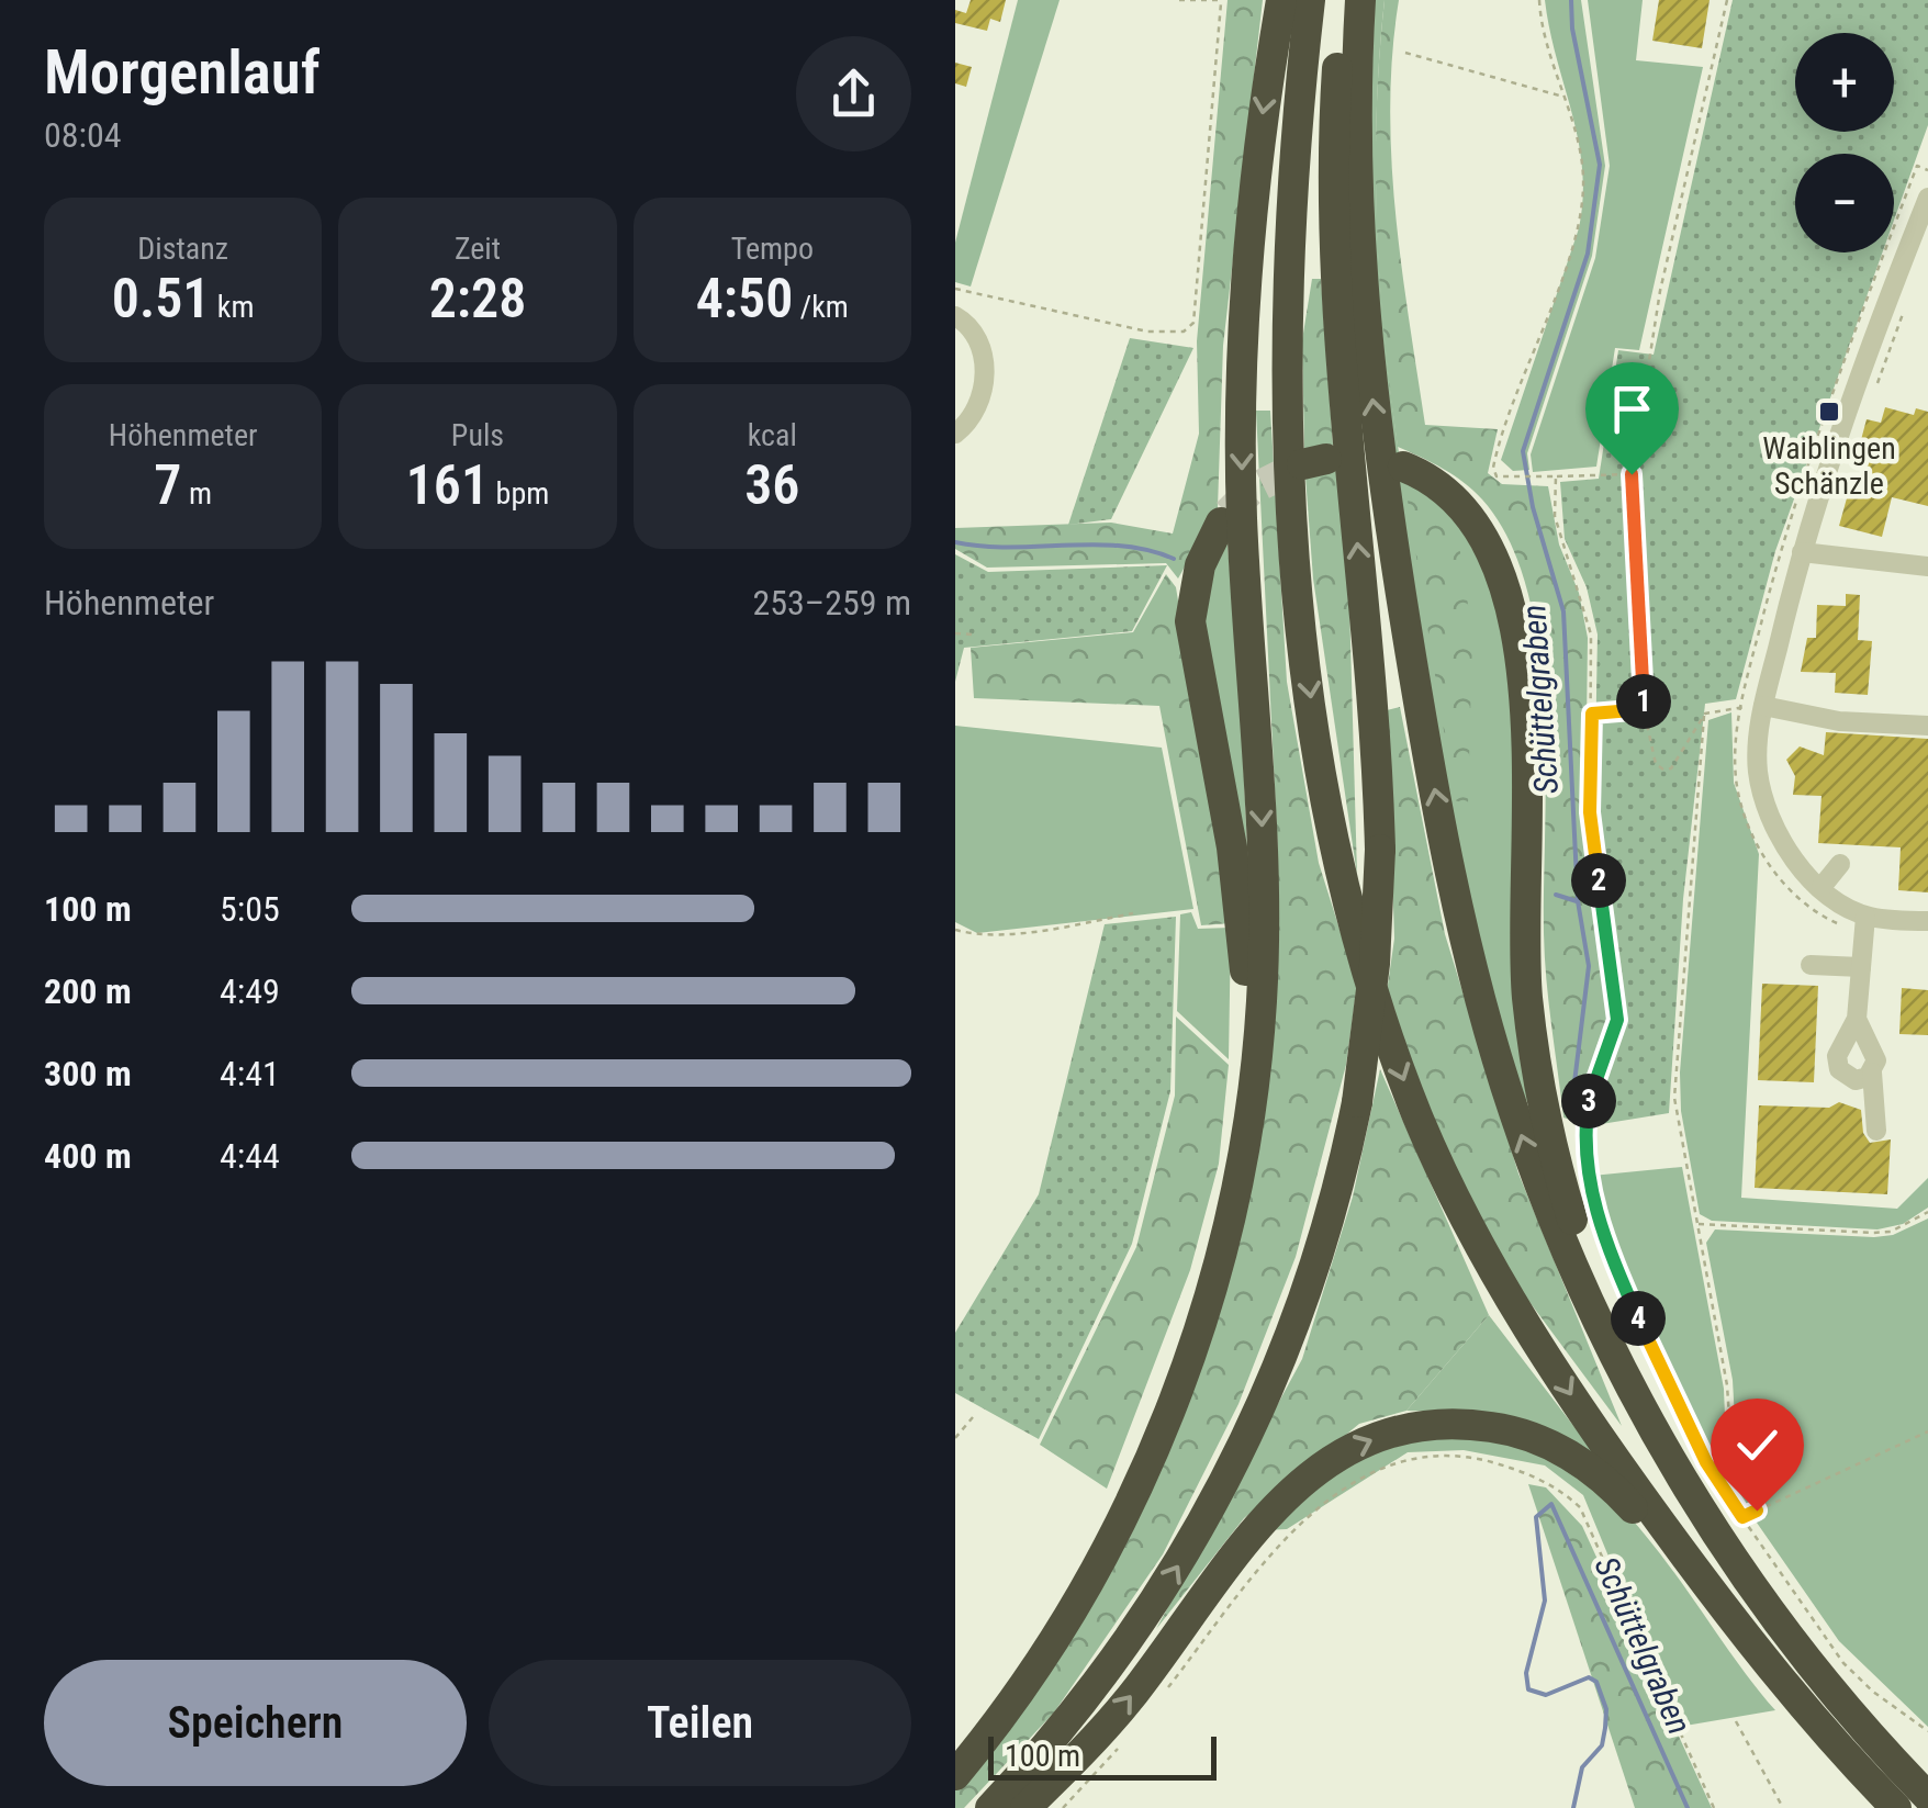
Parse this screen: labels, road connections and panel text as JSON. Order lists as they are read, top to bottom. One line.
{"water":["Schüttelgraben"],"places":{"transit":["Waiblingen Schänzle"]},"scale_bar":"100 m","page":{"heading":["Morgenlauf","08:04"],"map_buttons":["+","−"],"stats":[["Distanz","0.51 km"],["Zeit","2:28"],["Tempo","4:50 /km"],["Höhenmeter","7 m"],["Puls","161 bpm"],["kcal","36"]],"chart":["Höhenmeter","253–259 m"],"pins":["1","2","3","4"],"list":[{"name":"100 m","note":"5:05"},{"name":"200 m","note":"4:49"},{"name":"300 m","note":"4:41"},{"name":"400 m","note":"4:44"}],"buttons":["Speichern","Teilen"],"scale":"100 m"}}
